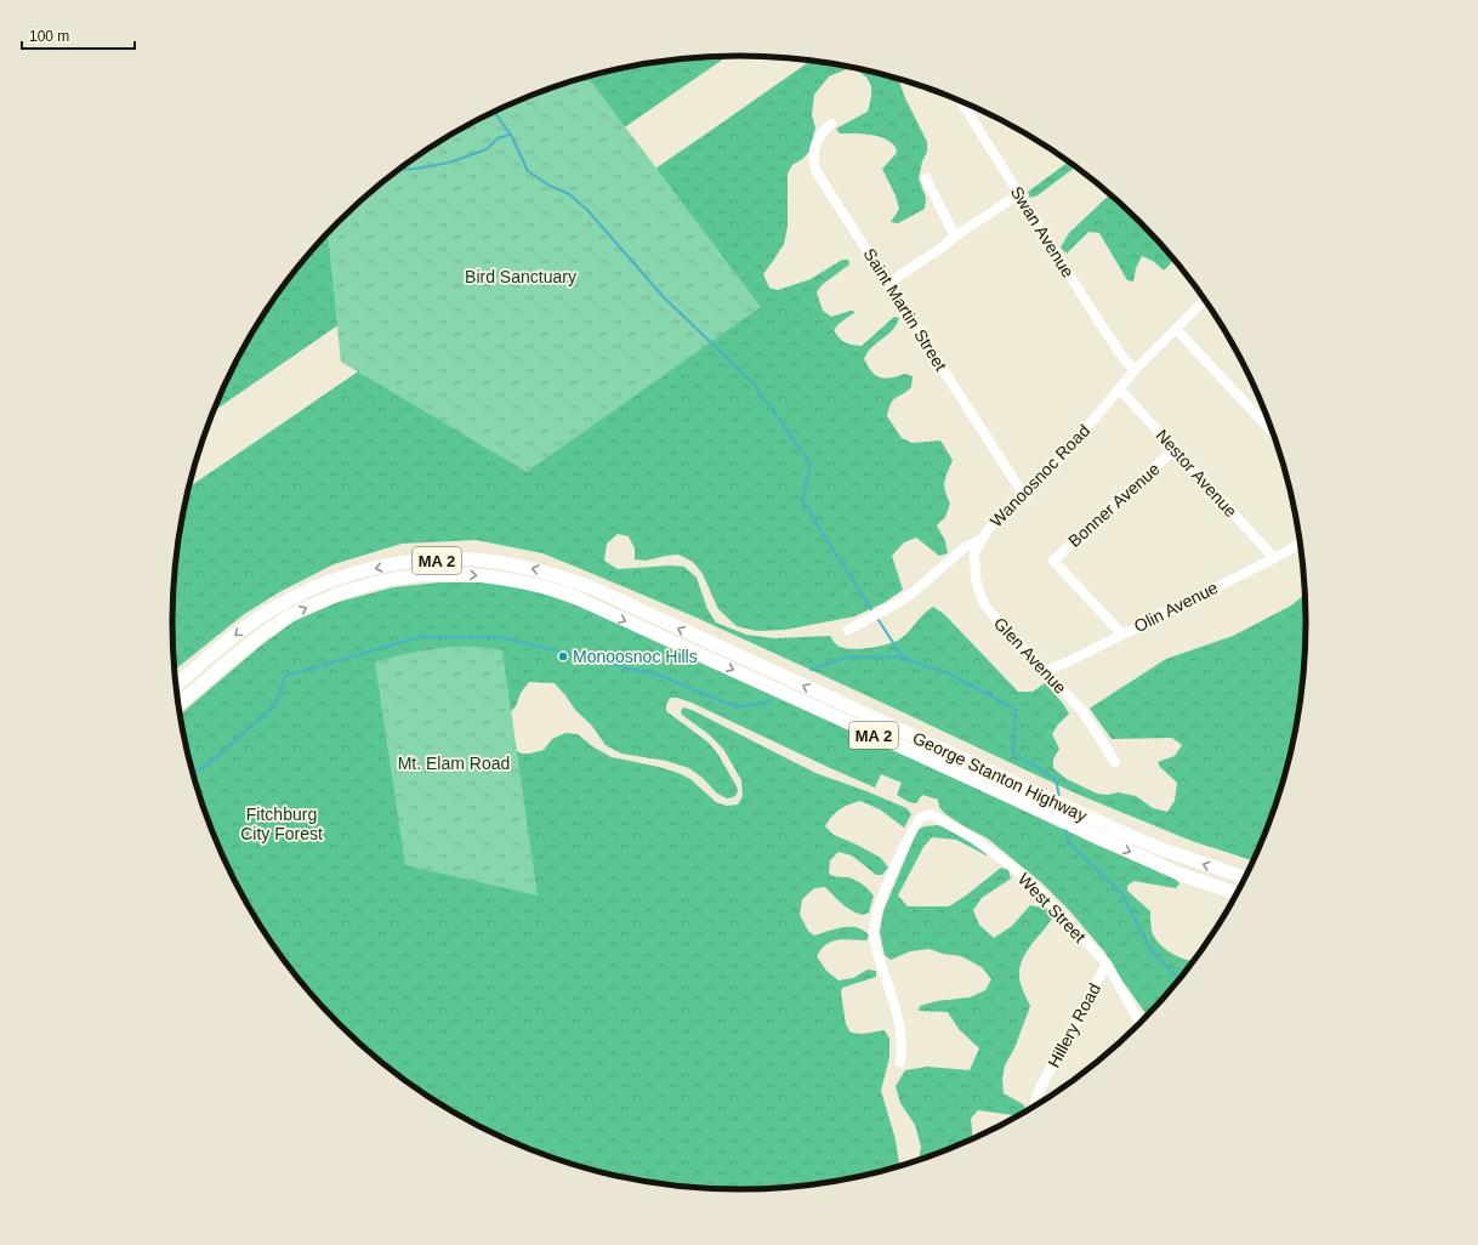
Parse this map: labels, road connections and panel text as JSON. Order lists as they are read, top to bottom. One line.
{"streets":{"highway":["MA 2","George Stanton Highway"],"street":["Swan Avenue","Saint Martin Street","Nestor Avenue","Wanoosnoc Road","Bonner Avenue","Olin Avenue","Glen Avenue","West Street","Hillery Road"]},"crossings":[["Swan Avenue","Wanoosnoc Road"],["Saint Martin Street","Wanoosnoc Road"],["Nestor Avenue","Wanoosnoc Road"],["Nestor Avenue","Bonner Avenue"],["Nestor Avenue","Olin Avenue"],["Wanoosnoc Road","Glen Avenue"],["Bonner Avenue","Olin Avenue"],["Olin Avenue","Glen Avenue"],["West Street","Hillery Road"]],"parks":["Bird Sanctuary","Mt. Elam Road","Fitchburg City Forest"],"places":["Monoosnoc Hills"],"scale_bar":"100 m"}
